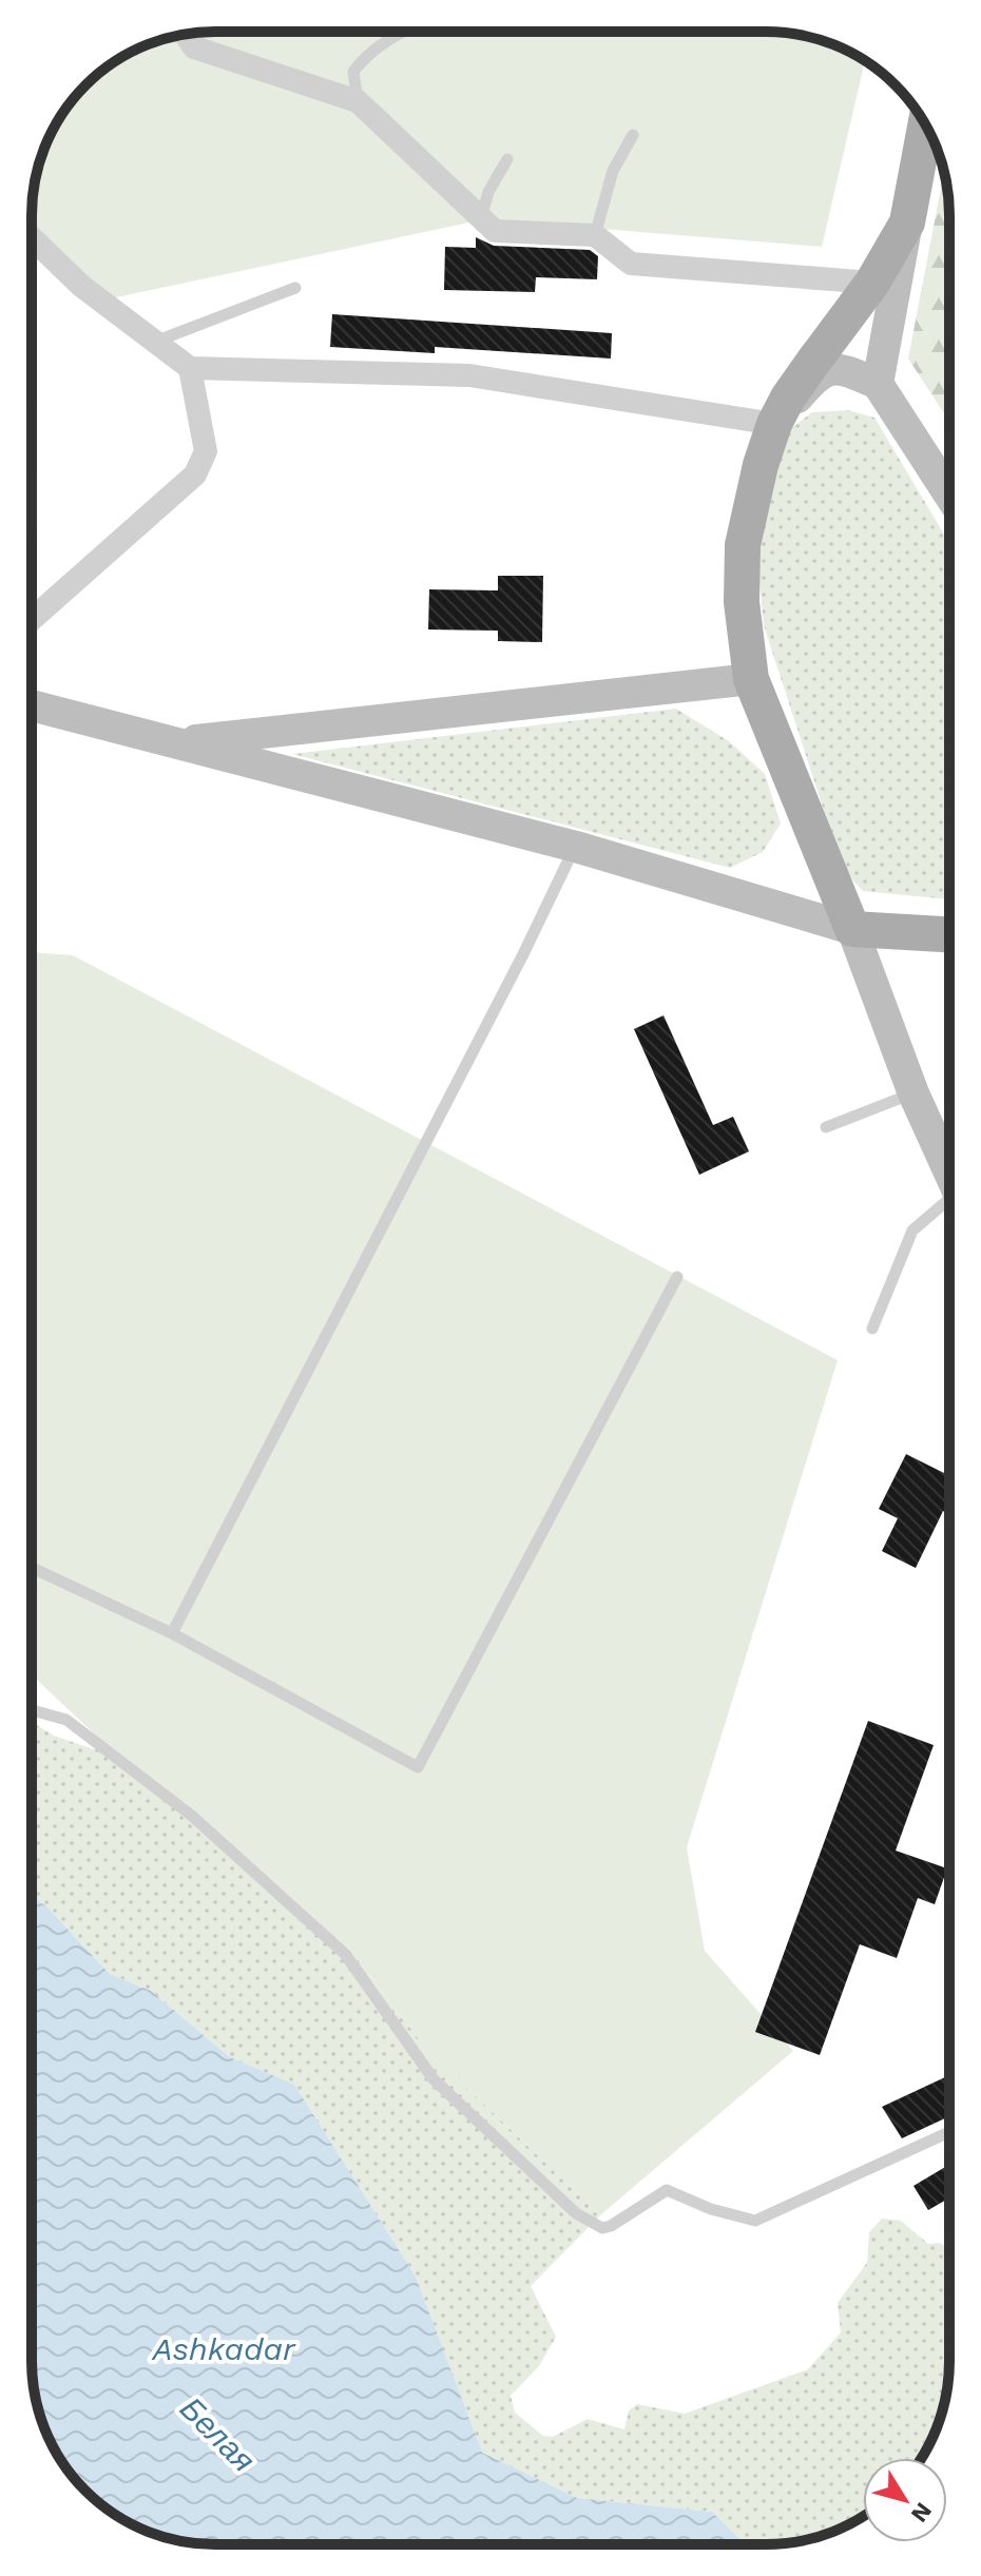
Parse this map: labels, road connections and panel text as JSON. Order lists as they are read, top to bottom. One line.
{"water":["Ashkadar","Белая"],"north":"bottom right"}
